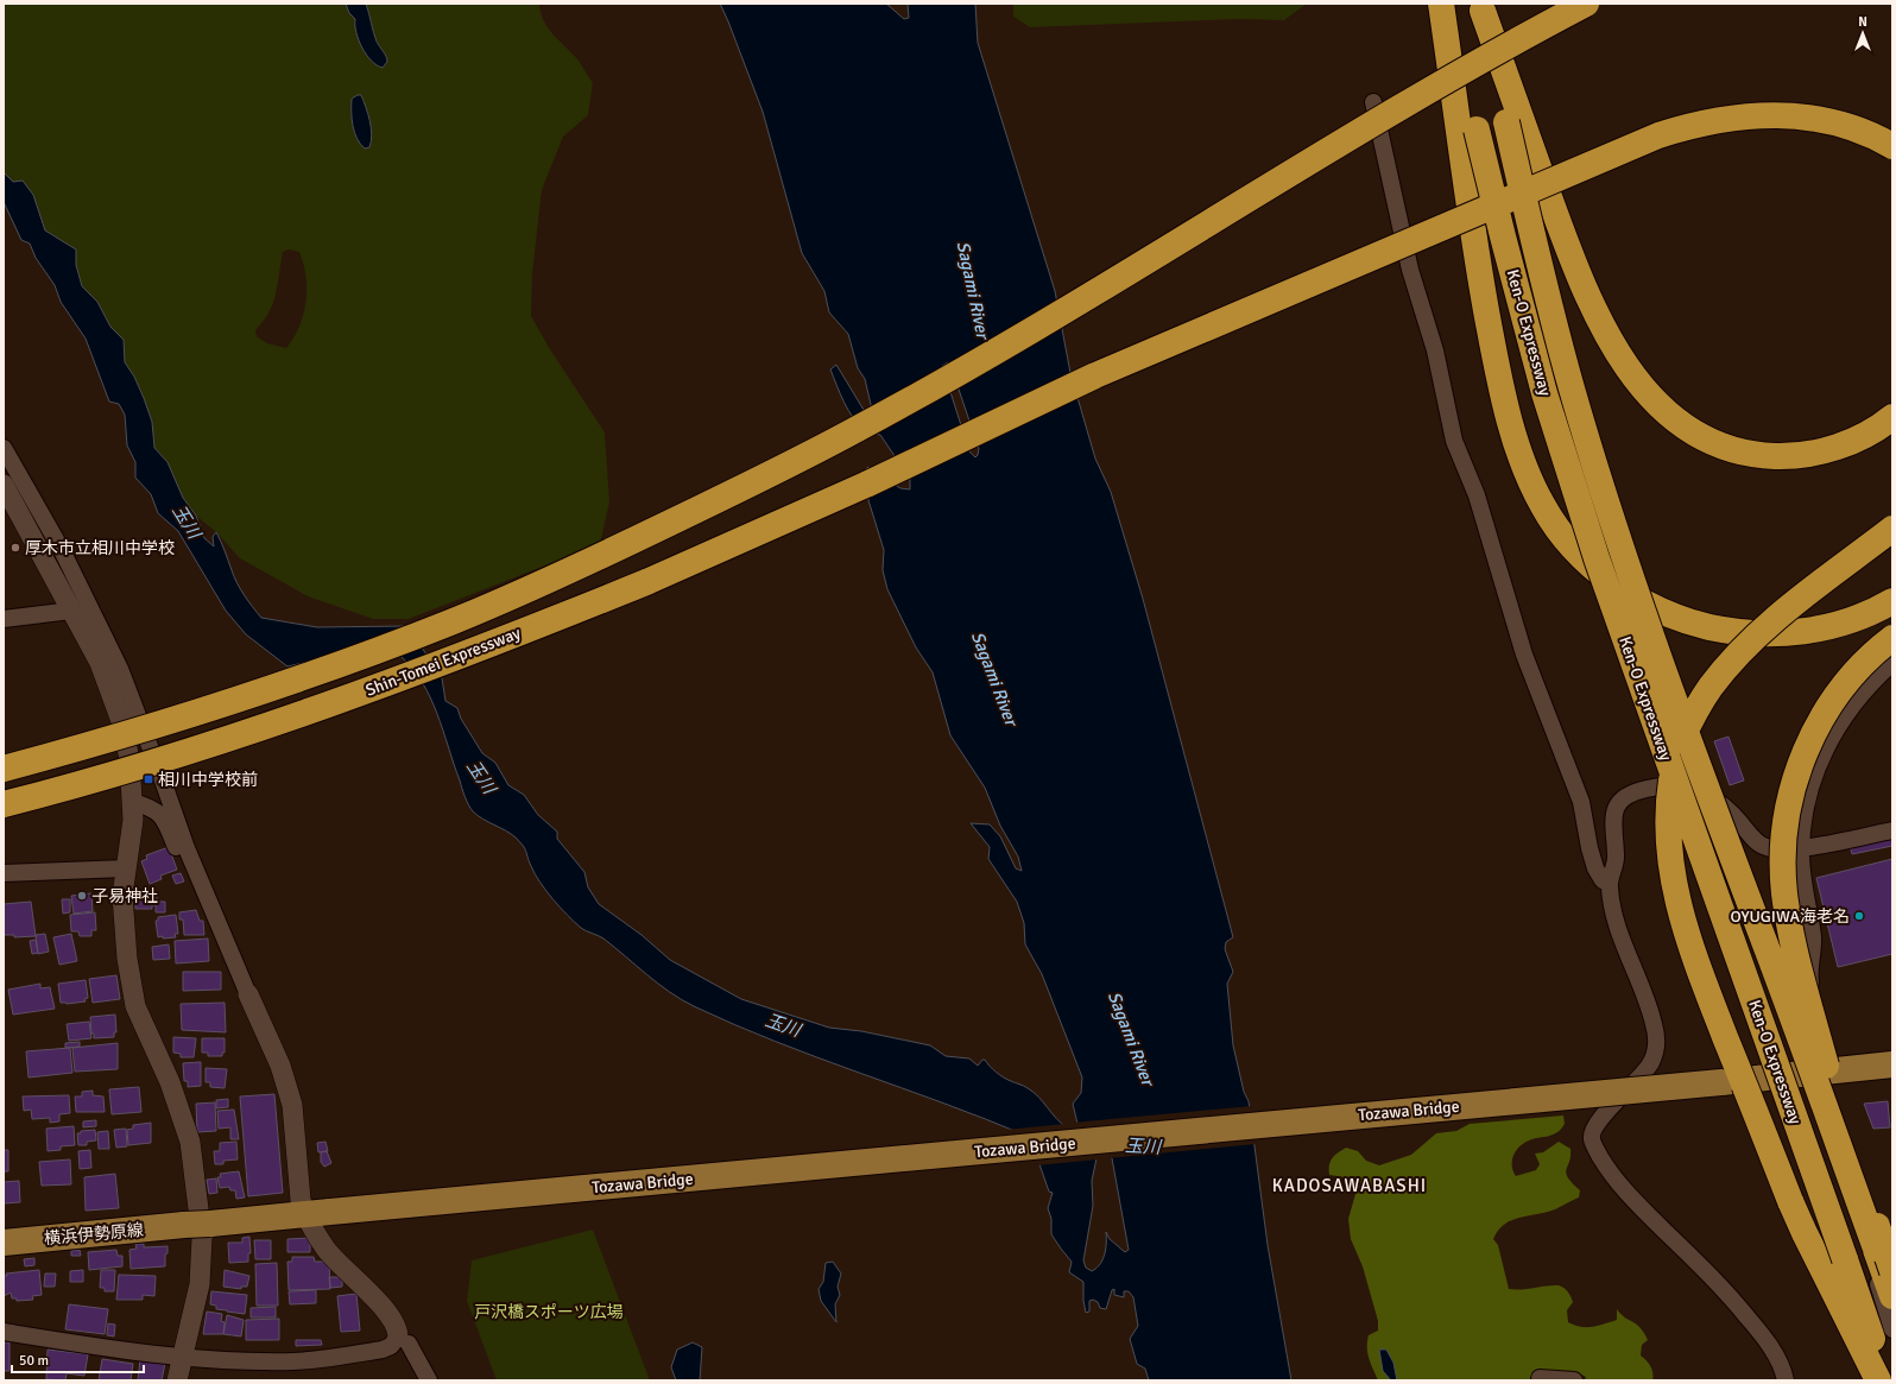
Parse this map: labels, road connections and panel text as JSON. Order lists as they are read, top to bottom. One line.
{"streets":{"highway":["Ken-O Expressway","Shin-Tomei Expressway"],"main road":["Tozawa Bridge","横浜伊勢原線"]},"crossings":[["Tozawa Bridge","横浜伊勢原線"]],"districts":["KADOSAWABASHI"],"water":["Sagami River","玉川"],"parks":["戸沢橋スポーツ広場"],"places":{"other":["厚木市立相川中学校","子易神社","OYUGIWA海老名"],"transit":["相川中学校前"]},"scale_bar":"50 m","north":"top"}
